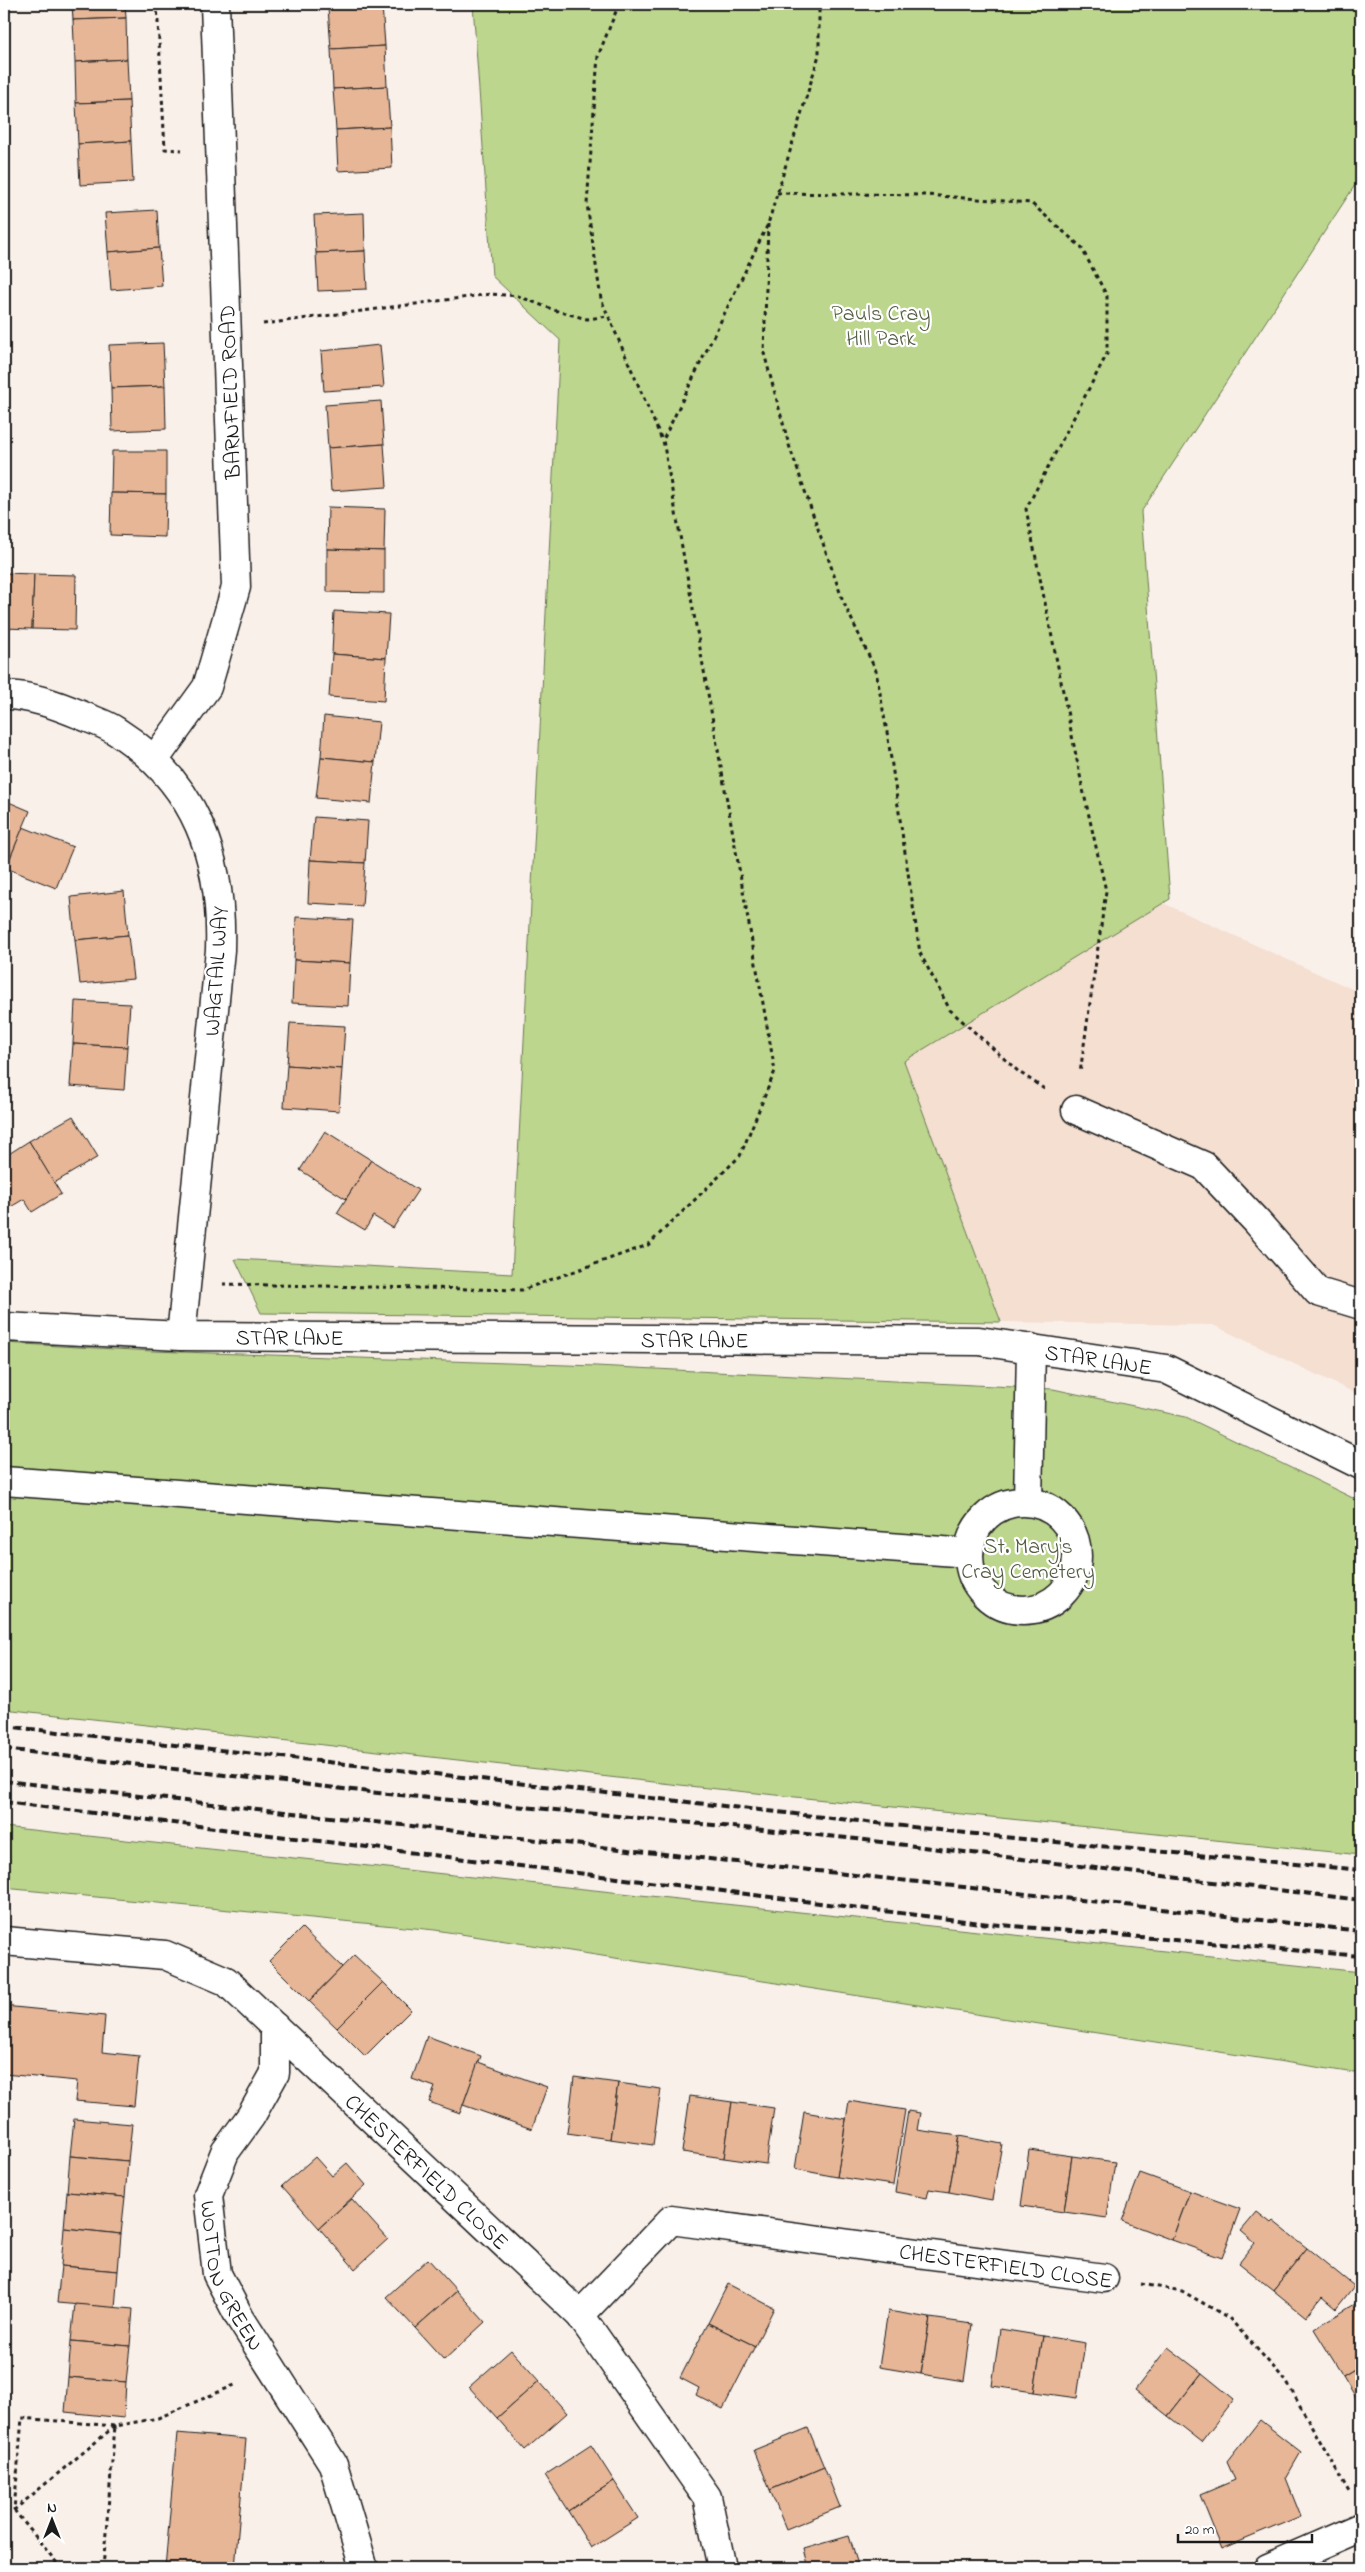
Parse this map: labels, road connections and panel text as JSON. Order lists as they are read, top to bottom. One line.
{"streets":{"street":["BARNFIELD ROAD","WAGTAIL WAY","STAR LANE","CHESTERFIELD CLOSE","WOTTON GREEN"]},"crossings":[["BARNFIELD ROAD","WAGTAIL WAY"],["WAGTAIL WAY","STAR LANE"],["CHESTERFIELD CLOSE","WOTTON GREEN"]],"parks":["Pauls Cray Hill Park","St. Mary's Cray Cemetery"],"scale_bar":"20 m","north":"top"}
